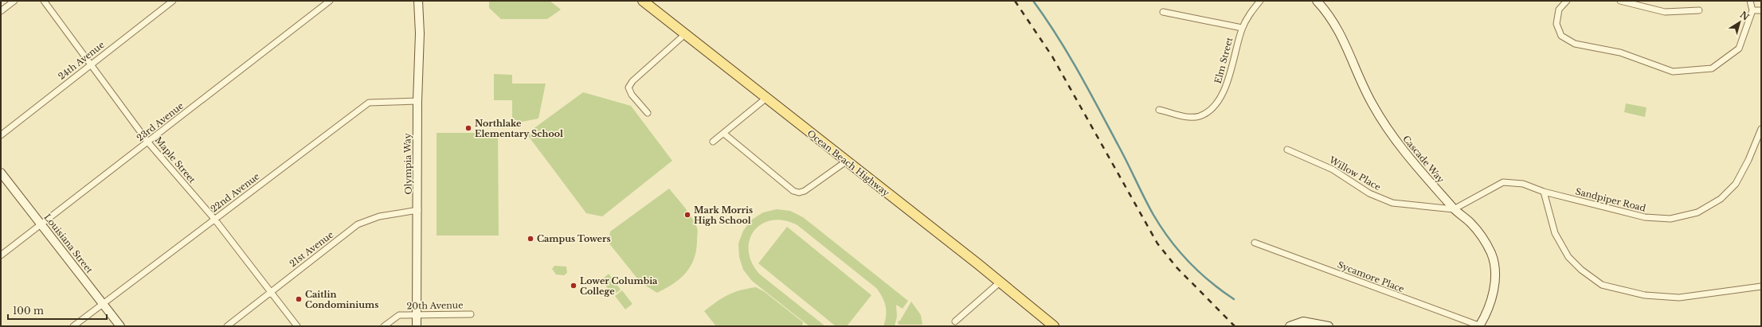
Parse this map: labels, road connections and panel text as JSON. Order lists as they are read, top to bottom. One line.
{"streets":{"main road":["Ocean Beach Highway"],"street":["24th Avenue","Elm Street","23rd Avenue","Cascade Way","Maple Street","Olympia Way","Willow Place","22nd Avenue","Sandpiper Road","Louisiana Street","21st Avenue","Sycamore Place","20th Avenue"]},"crossings":[["24th Avenue","Maple Street"],["23rd Avenue","Maple Street"],["23rd Avenue","Louisiana Street"],["Cascade Way","Willow Place"],["Cascade Way","Sandpiper Road"],["Cascade Way","Sycamore Place"],["Maple Street","22nd Avenue"],["Maple Street","21st Avenue"],["Olympia Way","22nd Avenue"],["Olympia Way","21st Avenue"],["Olympia Way","20th Avenue"],["Willow Place","Sandpiper Road"],["22nd Avenue","Louisiana Street"]],"places":["Northlake Elementary School","Mark Morris High School","Campus Towers","Lower Columbia College","Caitlin Condominiums"],"scale_bar":"100 m","north":"top right"}
